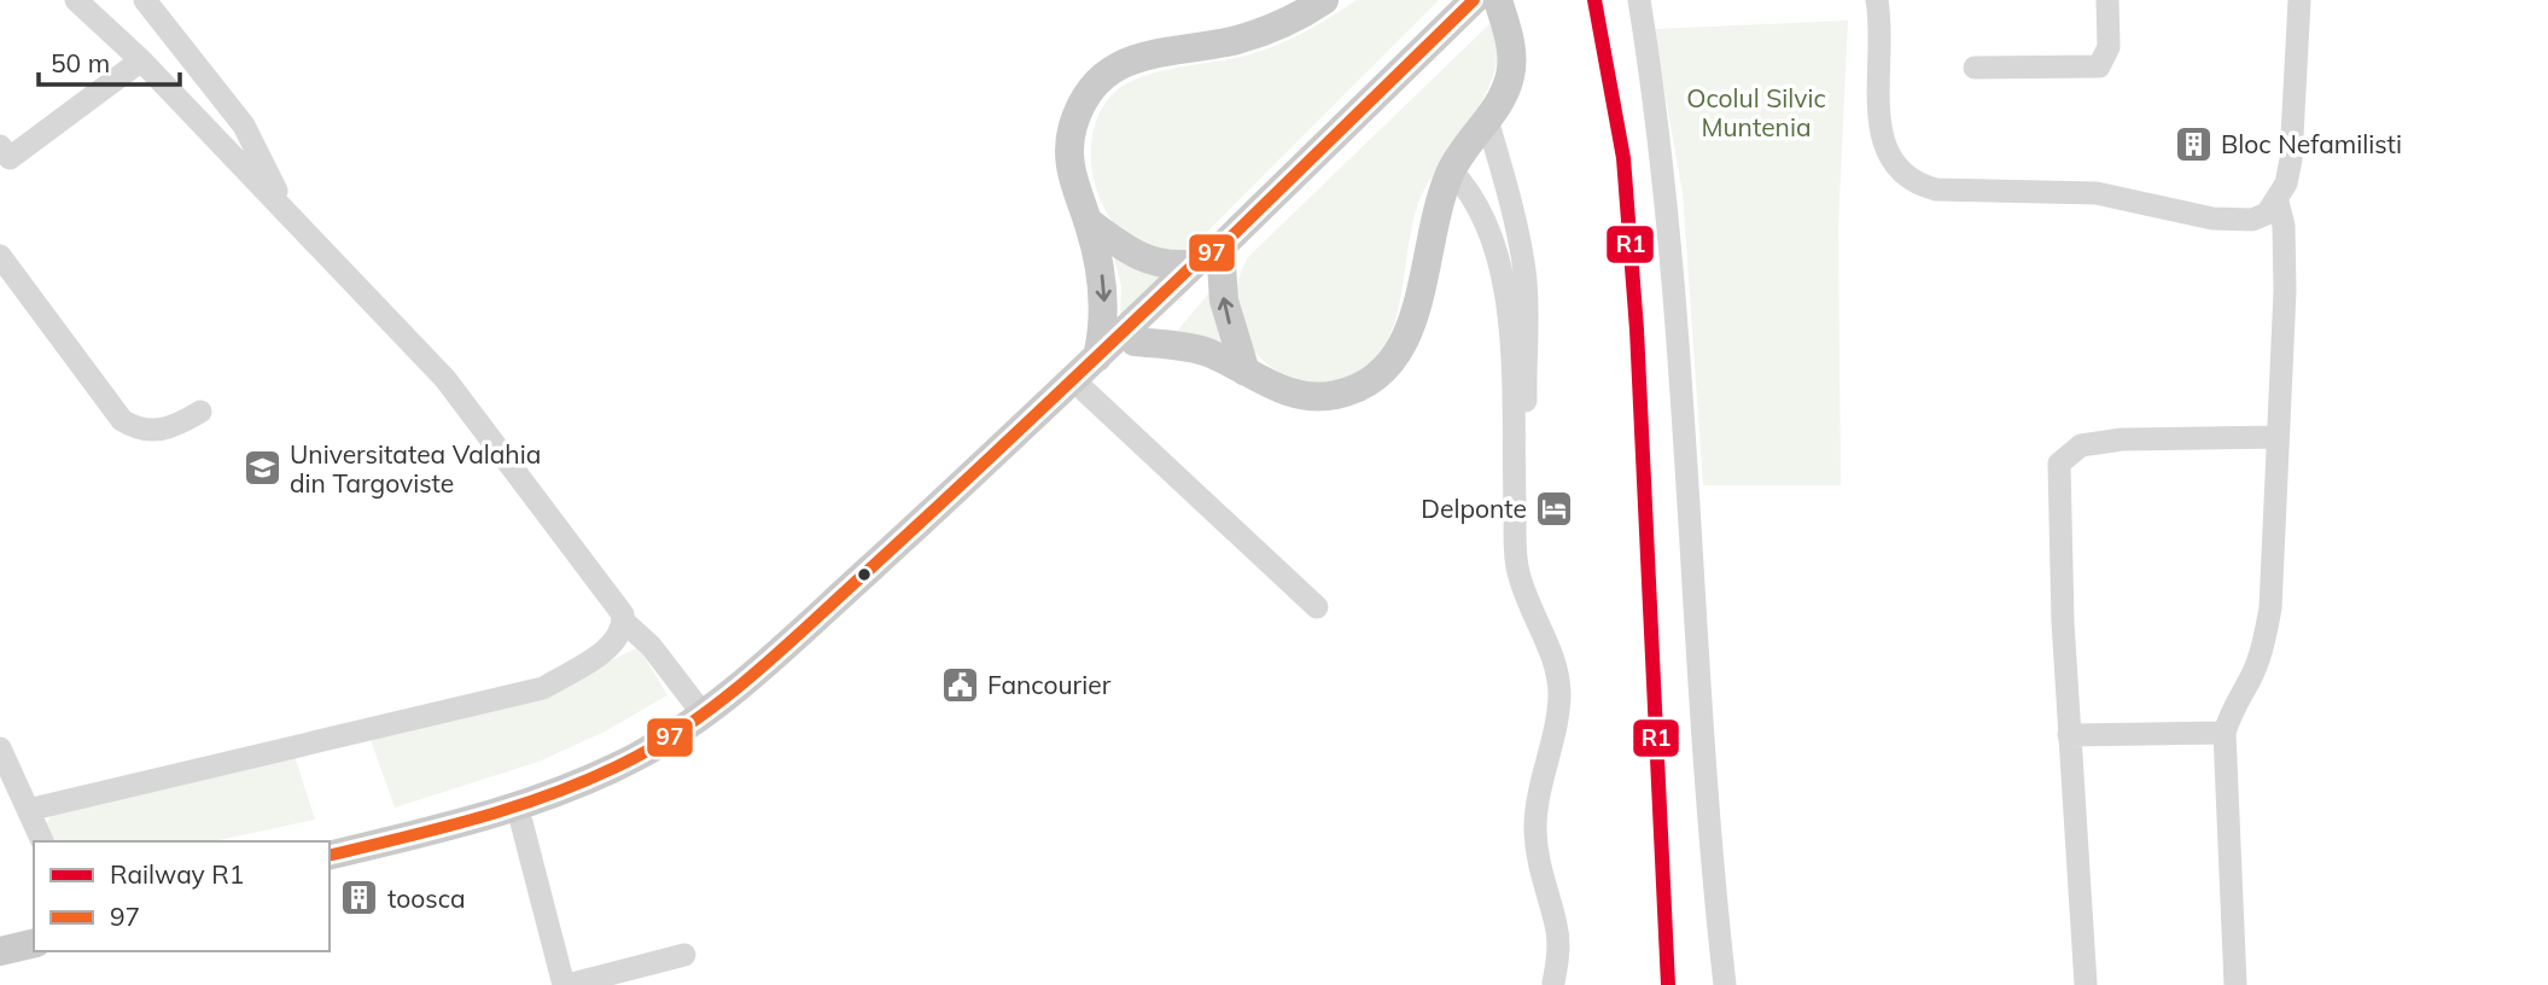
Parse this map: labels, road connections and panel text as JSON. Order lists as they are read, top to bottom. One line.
{"parks":["Ocolul Silvic Muntenia"],"places":{"building":["Bloc Nefamilisti","toosca"],"school or university":["Universitatea Valahia din Targoviste"],"hotel":["Delponte"],"public building":["Fancourier"]},"lines":["rail line R1","transit line 97"],"legend":["Railway R1","97"],"scale_bar":"50 m"}
